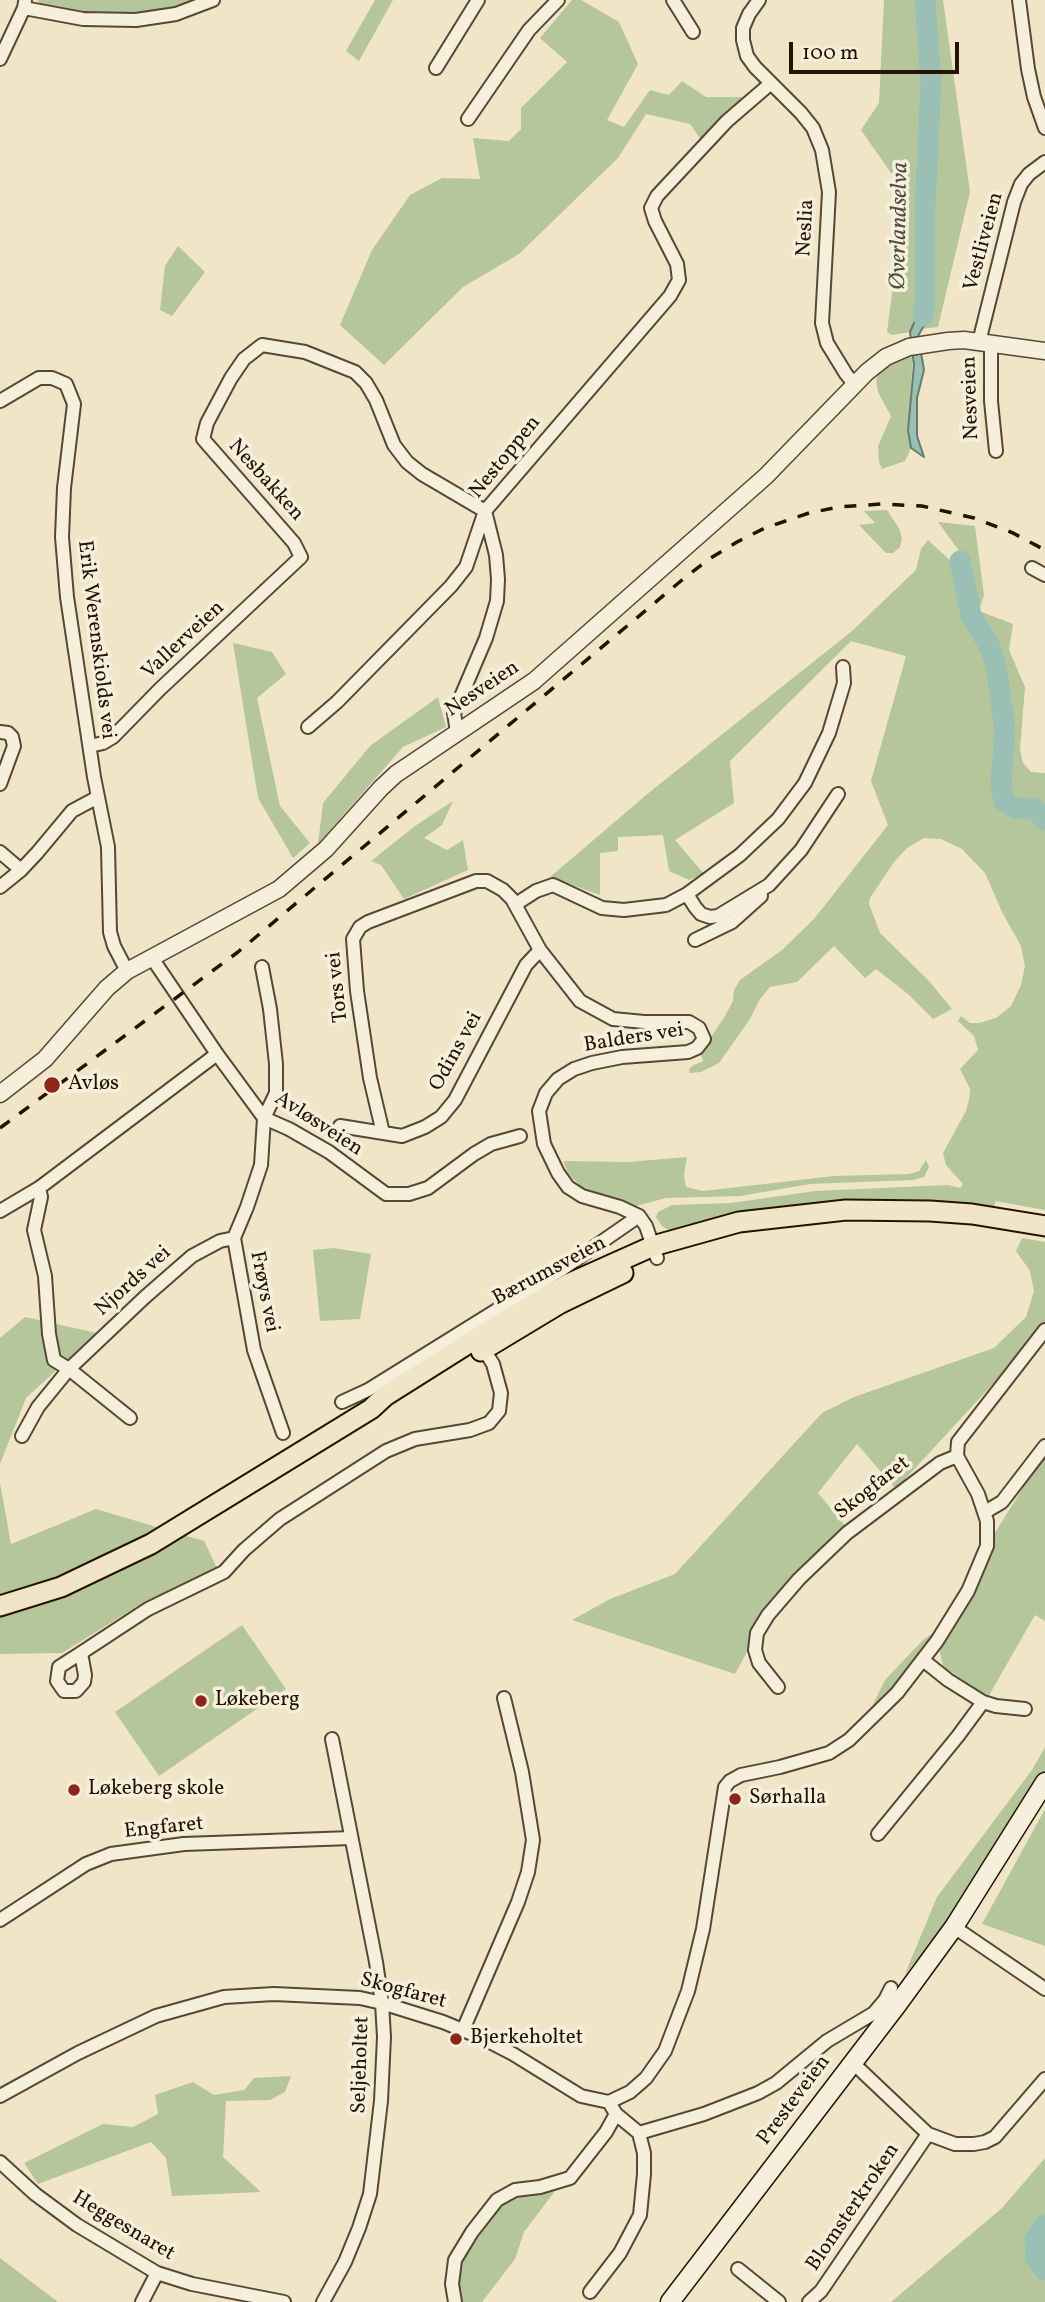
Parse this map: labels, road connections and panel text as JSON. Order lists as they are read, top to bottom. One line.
{"streets":{"main road":["Bærumsveien","Presteveien"],"street":["Neslia","Vestliveien","Nesveien","Nestoppen","Nesbakken","Erik Werenskiolds vei","Vallerveien","Tors vei","Balders vei","Odins vei","Avløsveien","Njords vei","Frøys vei","Skogfaret","Engfaret","Seljeholtet","Blomsterkroken","Heggesnaret"]},"crossings":[["Neslia","Nesveien"],["Neslia","Nestoppen"],["Vestliveien","Nesveien"],["Nesveien","Erik Werenskiolds vei"],["Nesveien","Avløsveien"],["Nestoppen","Nesbakken"],["Nesbakken","Vallerveien"],["Erik Werenskiolds vei","Vallerveien"],["Tors vei","Balders vei"],["Tors vei","Odins vei"],["Balders vei","Odins vei"],["Balders vei","Bærumsveien"],["Avløsveien","Frøys vei"],["Njords vei","Frøys vei"],["Skogfaret","Seljeholtet"],["Engfaret","Seljeholtet"],["Presteveien","Blomsterkroken"]],"water":["Øverlandselva"],"places":["Avløs","Løkeberg","Løkeberg skole","Sørhalla","Bjerkeholtet"],"scale_bar":"100 m"}
